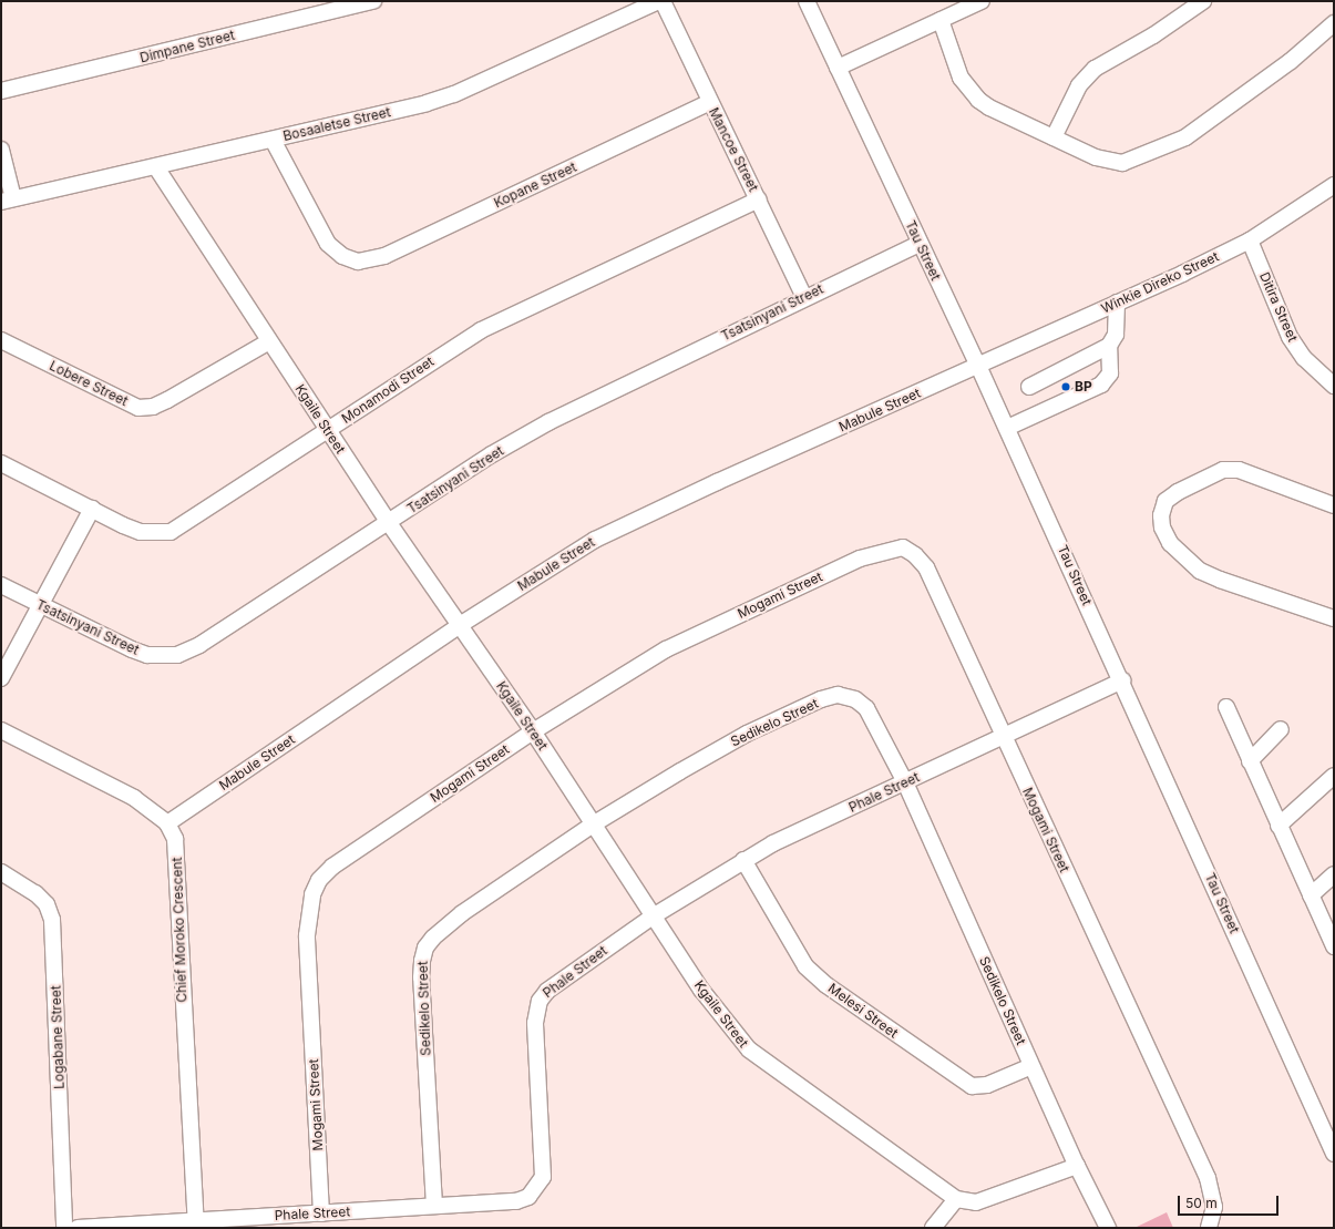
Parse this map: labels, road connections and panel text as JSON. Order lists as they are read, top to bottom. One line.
{"streets":{"street":["Dimpane Street","Bosaaletse Street","Mancoe Street","Kopane Street","Tau Street","Winkie Direko Street","Ditira Street","Tsatsinyani Street","Lobere Street","Monamodi Street","Mabule Street","Kgaile Street","Mogami Street","Sedikelo Street","Phale Street","Chief Moroko Crescent","Melesi Street","Logabane Street"]},"crossings":[["Bosaaletse Street","Kopane Street"],["Bosaaletse Street","Kgaile Street"],["Mancoe Street","Kopane Street"],["Mancoe Street","Tsatsinyani Street"],["Mancoe Street","Monamodi Street"],["Tau Street","Winkie Direko Street"],["Tau Street","Tsatsinyani Street"],["Tau Street","Mabule Street"],["Tau Street","Phale Street"],["Winkie Direko Street","Ditira Street"],["Winkie Direko Street","Mabule Street"],["Tsatsinyani Street","Kgaile Street"],["Lobere Street","Kgaile Street"],["Monamodi Street","Kgaile Street"],["Mabule Street","Kgaile Street"],["Mabule Street","Chief Moroko Crescent"],["Kgaile Street","Mogami Street"],["Kgaile Street","Sedikelo Street"],["Kgaile Street","Phale Street"],["Mogami Street","Phale Street"],["Sedikelo Street","Phale Street"],["Sedikelo Street","Melesi Street"],["Phale Street","Chief Moroko Crescent"],["Phale Street","Melesi Street"]],"places":["BP"],"scale_bar":"50 m"}
